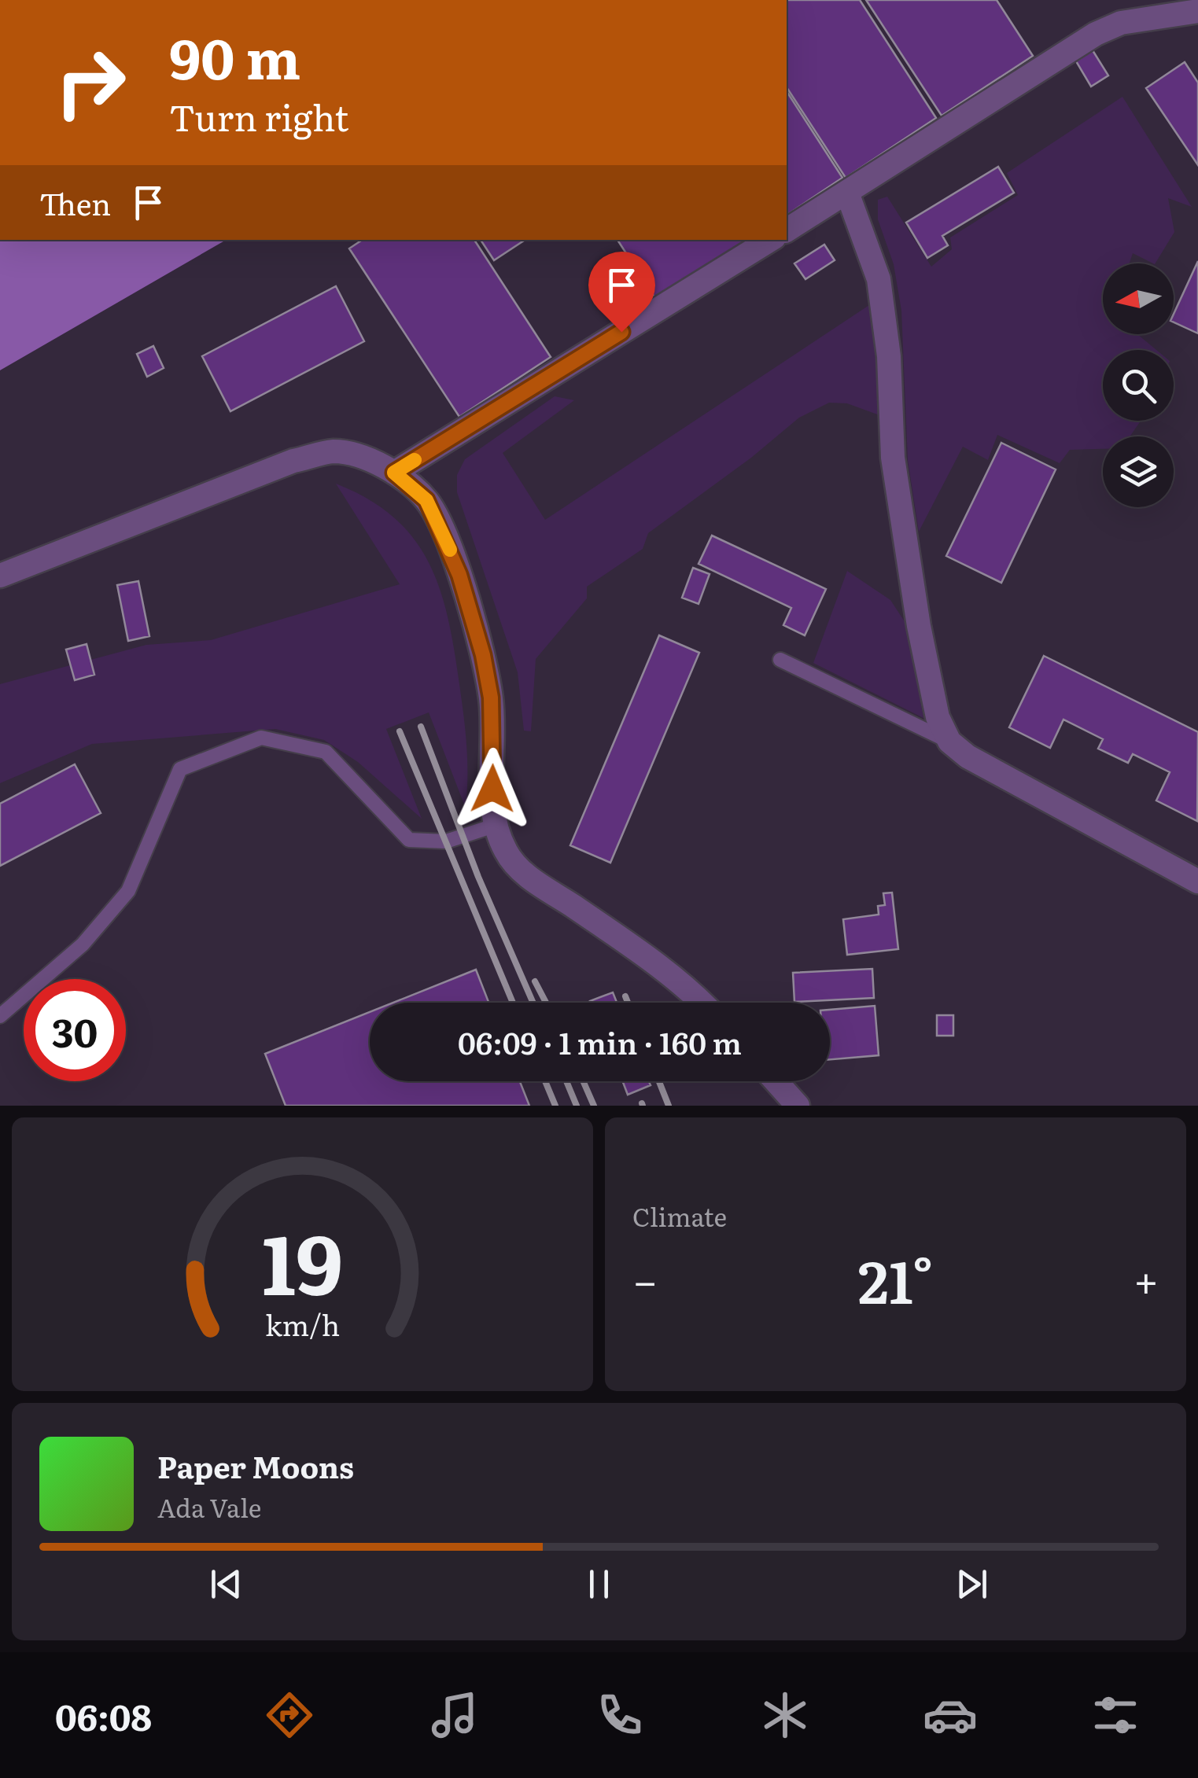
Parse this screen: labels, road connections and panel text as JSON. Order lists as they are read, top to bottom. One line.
{"north":"left","page":{"turn":["90 m","Turn right"],"then":"Then","limit":"30","trip":"06:09 · 1 min · 160 m","tile":"Climate","heat":["−","21°","+"],"song":["Paper Moons","Ada Vale"],"tabs":"06:08","gauge":["19","km/h"]}}
